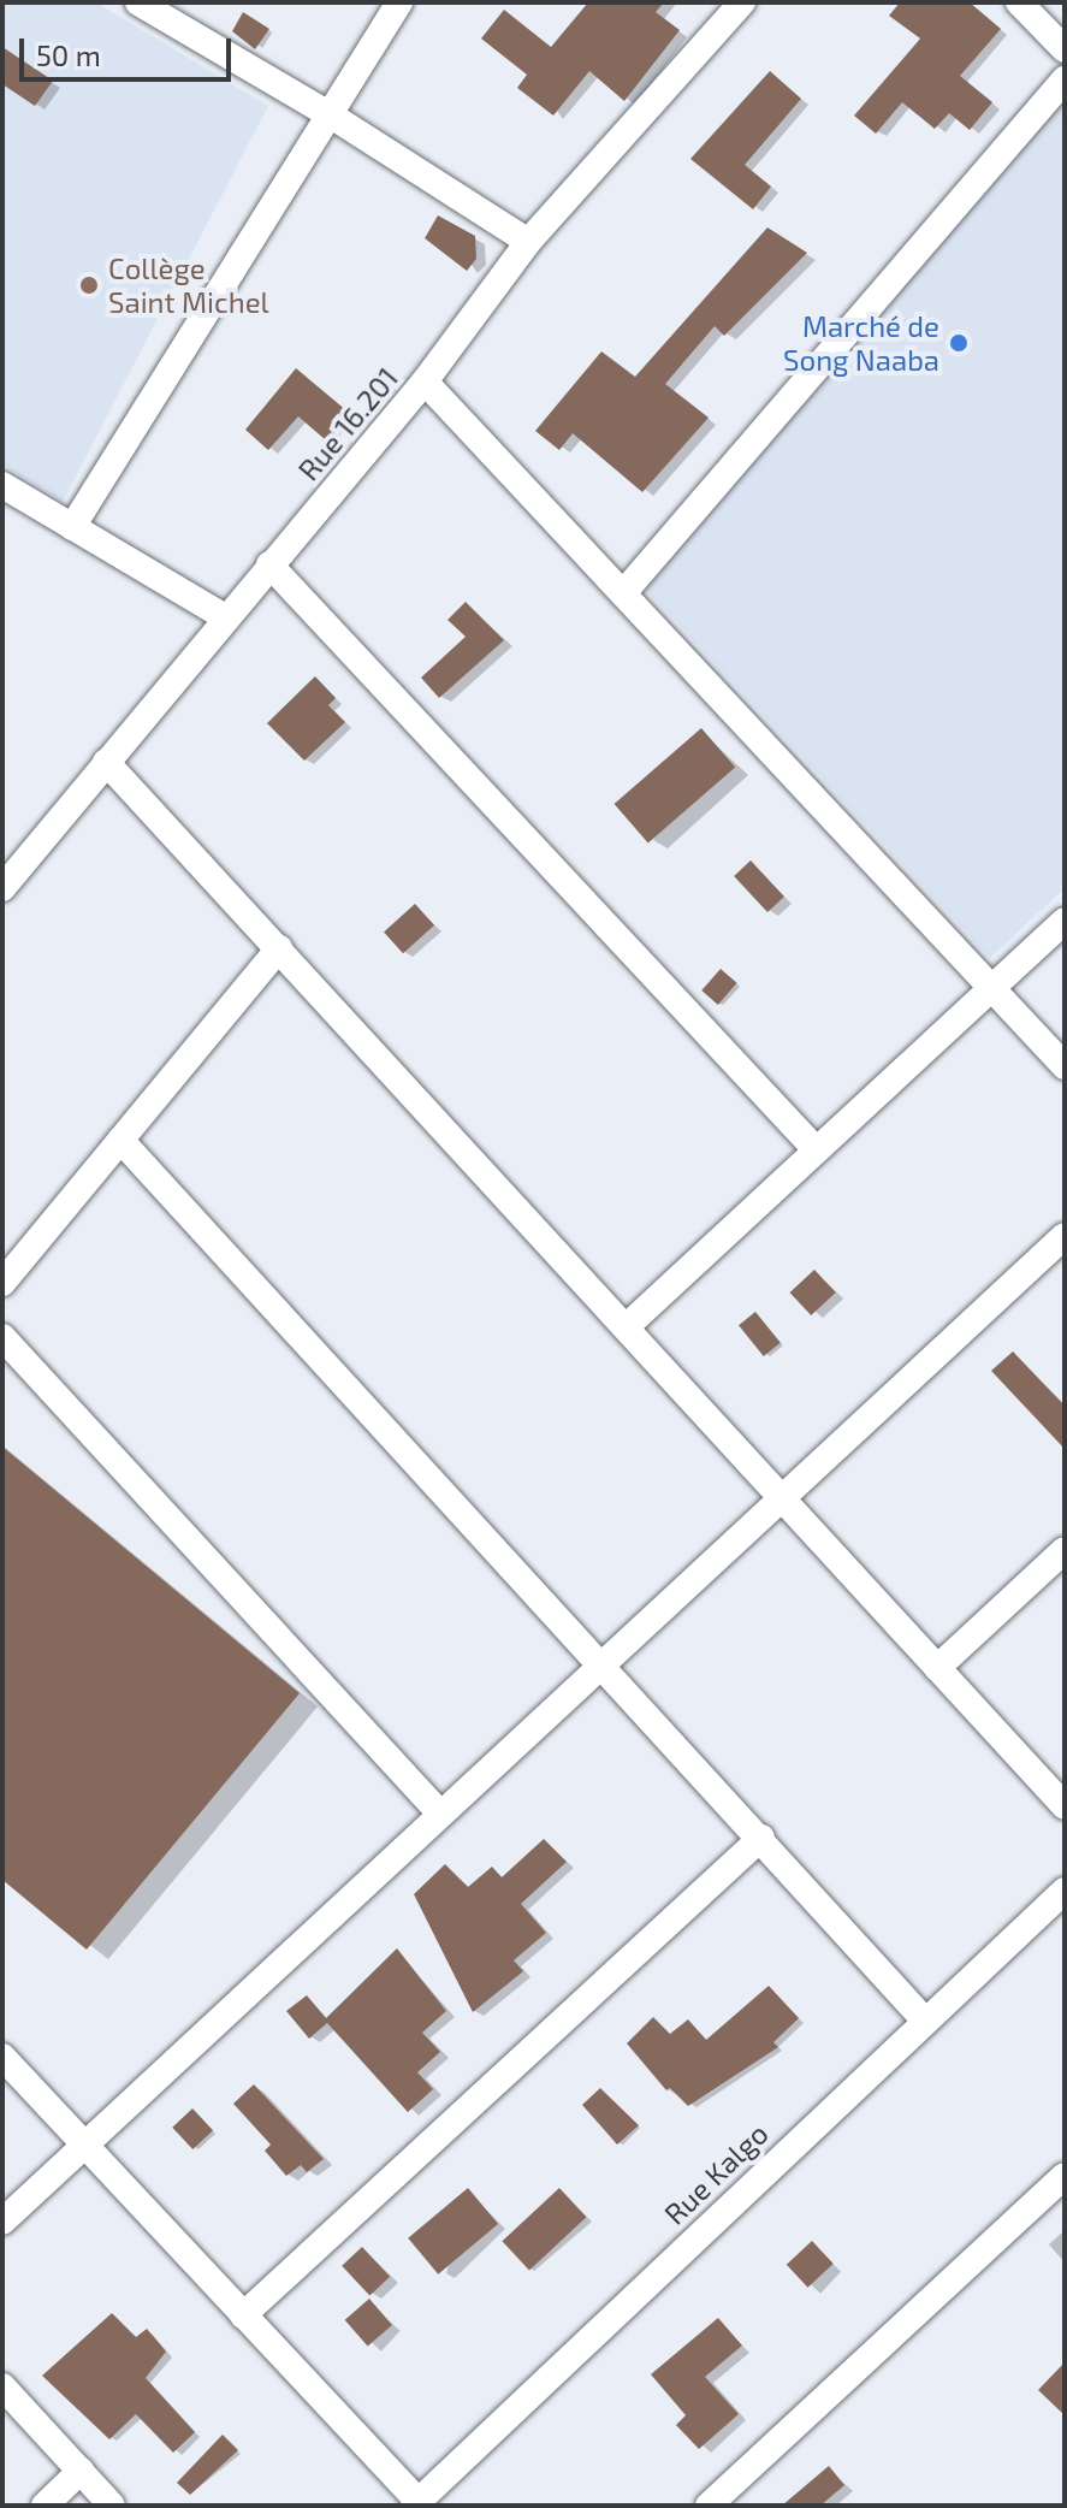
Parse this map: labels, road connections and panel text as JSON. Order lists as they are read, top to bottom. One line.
{"streets":{"street":["Rue 16.201","Rue Kalgo"]},"places":["Collège Saint Michel","Marché de Song Naaba"],"scale_bar":"50 m"}
